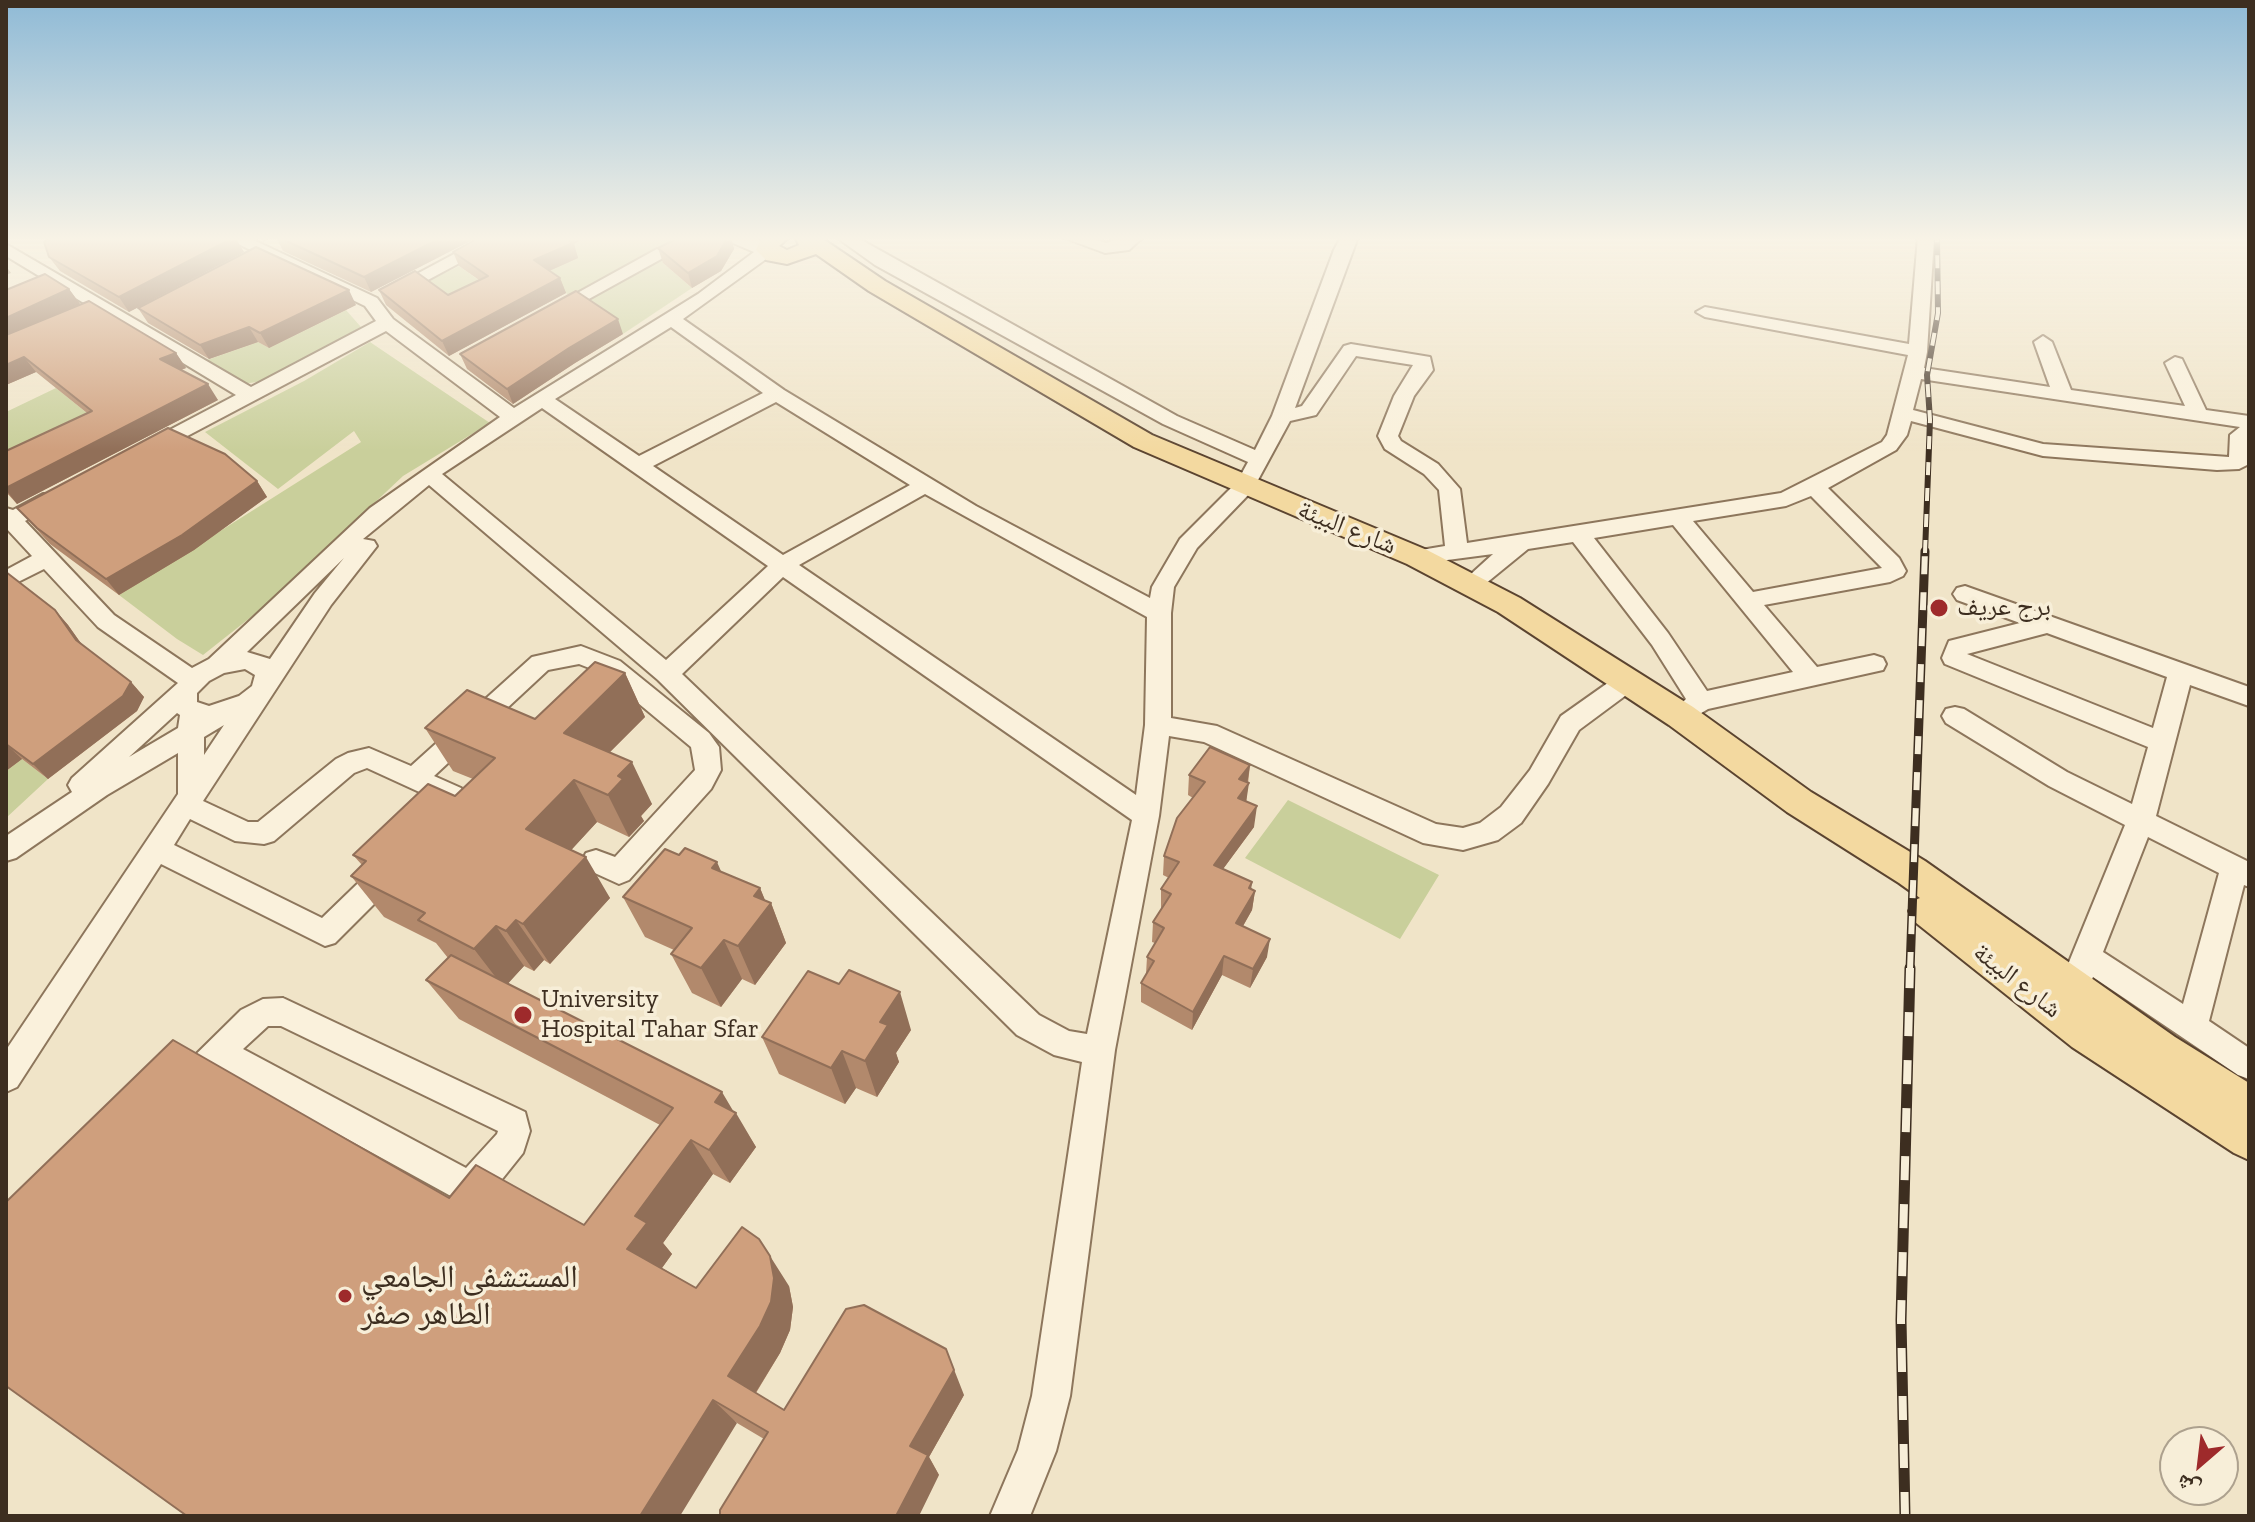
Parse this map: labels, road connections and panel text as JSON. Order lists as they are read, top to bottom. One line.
{"streets":{"main road":["شارع البيئة"]},"places":["برج عريف","University Hospital Tahar Sfar","المستشفى الجامعي الطاهر صفر"],"north":"bottom left"}
